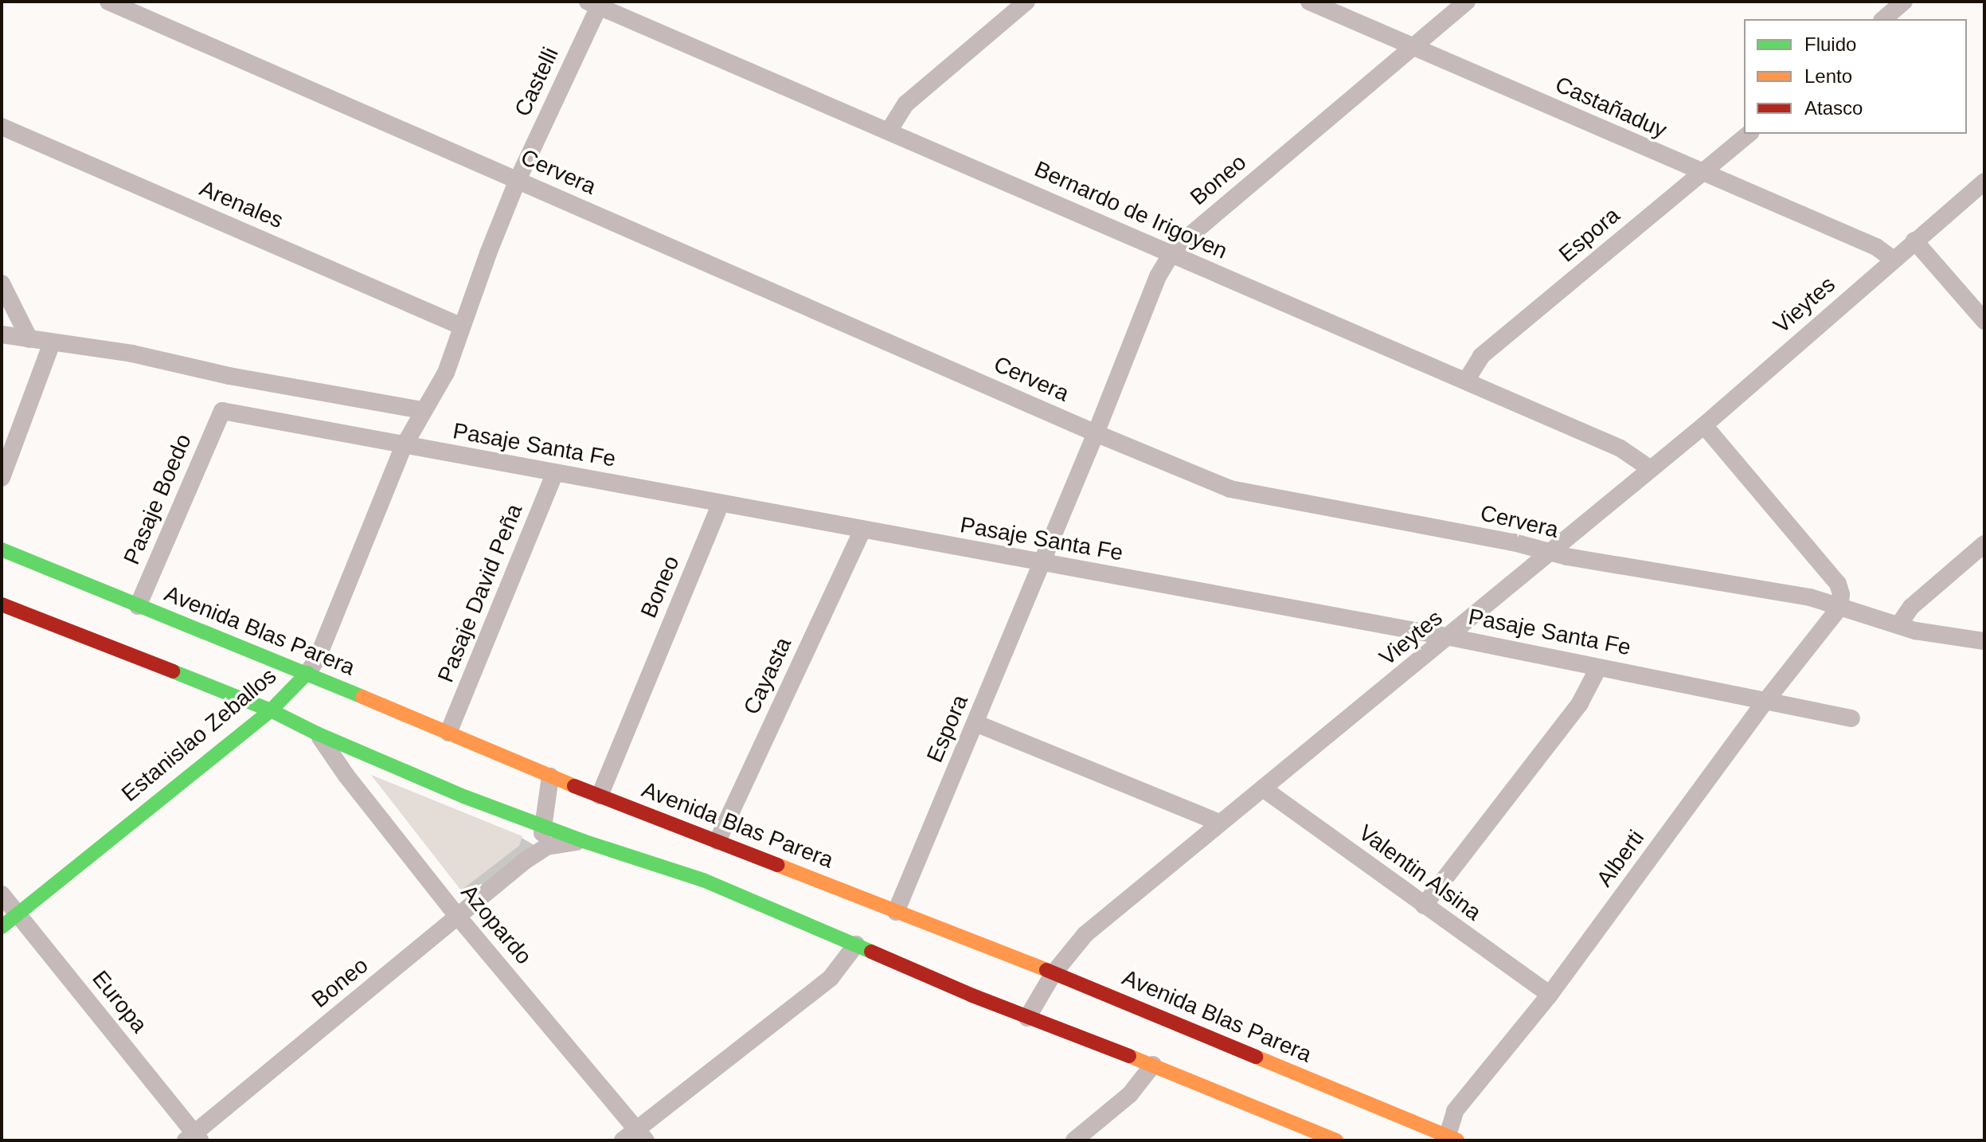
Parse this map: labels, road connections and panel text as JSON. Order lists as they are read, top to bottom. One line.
{"streets":{"main road":["Avenida Blas Parera","Estanislao Zeballos"],"street":["Castelli","Castañaduy","Cervera","Boneo","Arenales","Bernardo de Irigoyen","Espora","Vieytes","Pasaje Santa Fe","Pasaje Boedo","Pasaje David Peña","Cayasta","Alberti","Valentin Alsina","Azopardo","Europa"]},"crossings":[["Castelli","Cervera"],["Castelli","Arenales"],["Castelli","Bernardo de Irigoyen"],["Castelli","Estanislao Zeballos"],["Castañaduy","Boneo"],["Castañaduy","Espora"],["Castañaduy","Vieytes"],["Cervera","Boneo"],["Cervera","Vieytes"],["Cervera","Alberti"],["Boneo","Bernardo de Irigoyen"],["Boneo","Espora"],["Boneo","Pasaje Santa Fe"],["Boneo","Avenida Blas Parera"],["Boneo","Azopardo"],["Boneo","Europa"],["Arenales","Estanislao Zeballos"],["Bernardo de Irigoyen","Espora"],["Bernardo de Irigoyen","Vieytes"],["Espora","Pasaje Santa Fe"],["Espora","Avenida Blas Parera"],["Vieytes","Pasaje Santa Fe"],["Vieytes","Avenida Blas Parera"],["Vieytes","Valentin Alsina"],["Pasaje Santa Fe","Pasaje Boedo"],["Pasaje Santa Fe","Pasaje David Peña"],["Pasaje Santa Fe","Cayasta"],["Pasaje Santa Fe","Estanislao Zeballos"],["Pasaje Santa Fe","Alberti"],["Pasaje Boedo","Avenida Blas Parera"],["Pasaje David Peña","Avenida Blas Parera"],["Avenida Blas Parera","Cayasta"],["Avenida Blas Parera","Estanislao Zeballos"],["Avenida Blas Parera","Alberti"],["Estanislao Zeballos","Europa"],["Alberti","Valentin Alsina"]],"legend":["Fluido","Lento","Atasco"]}
